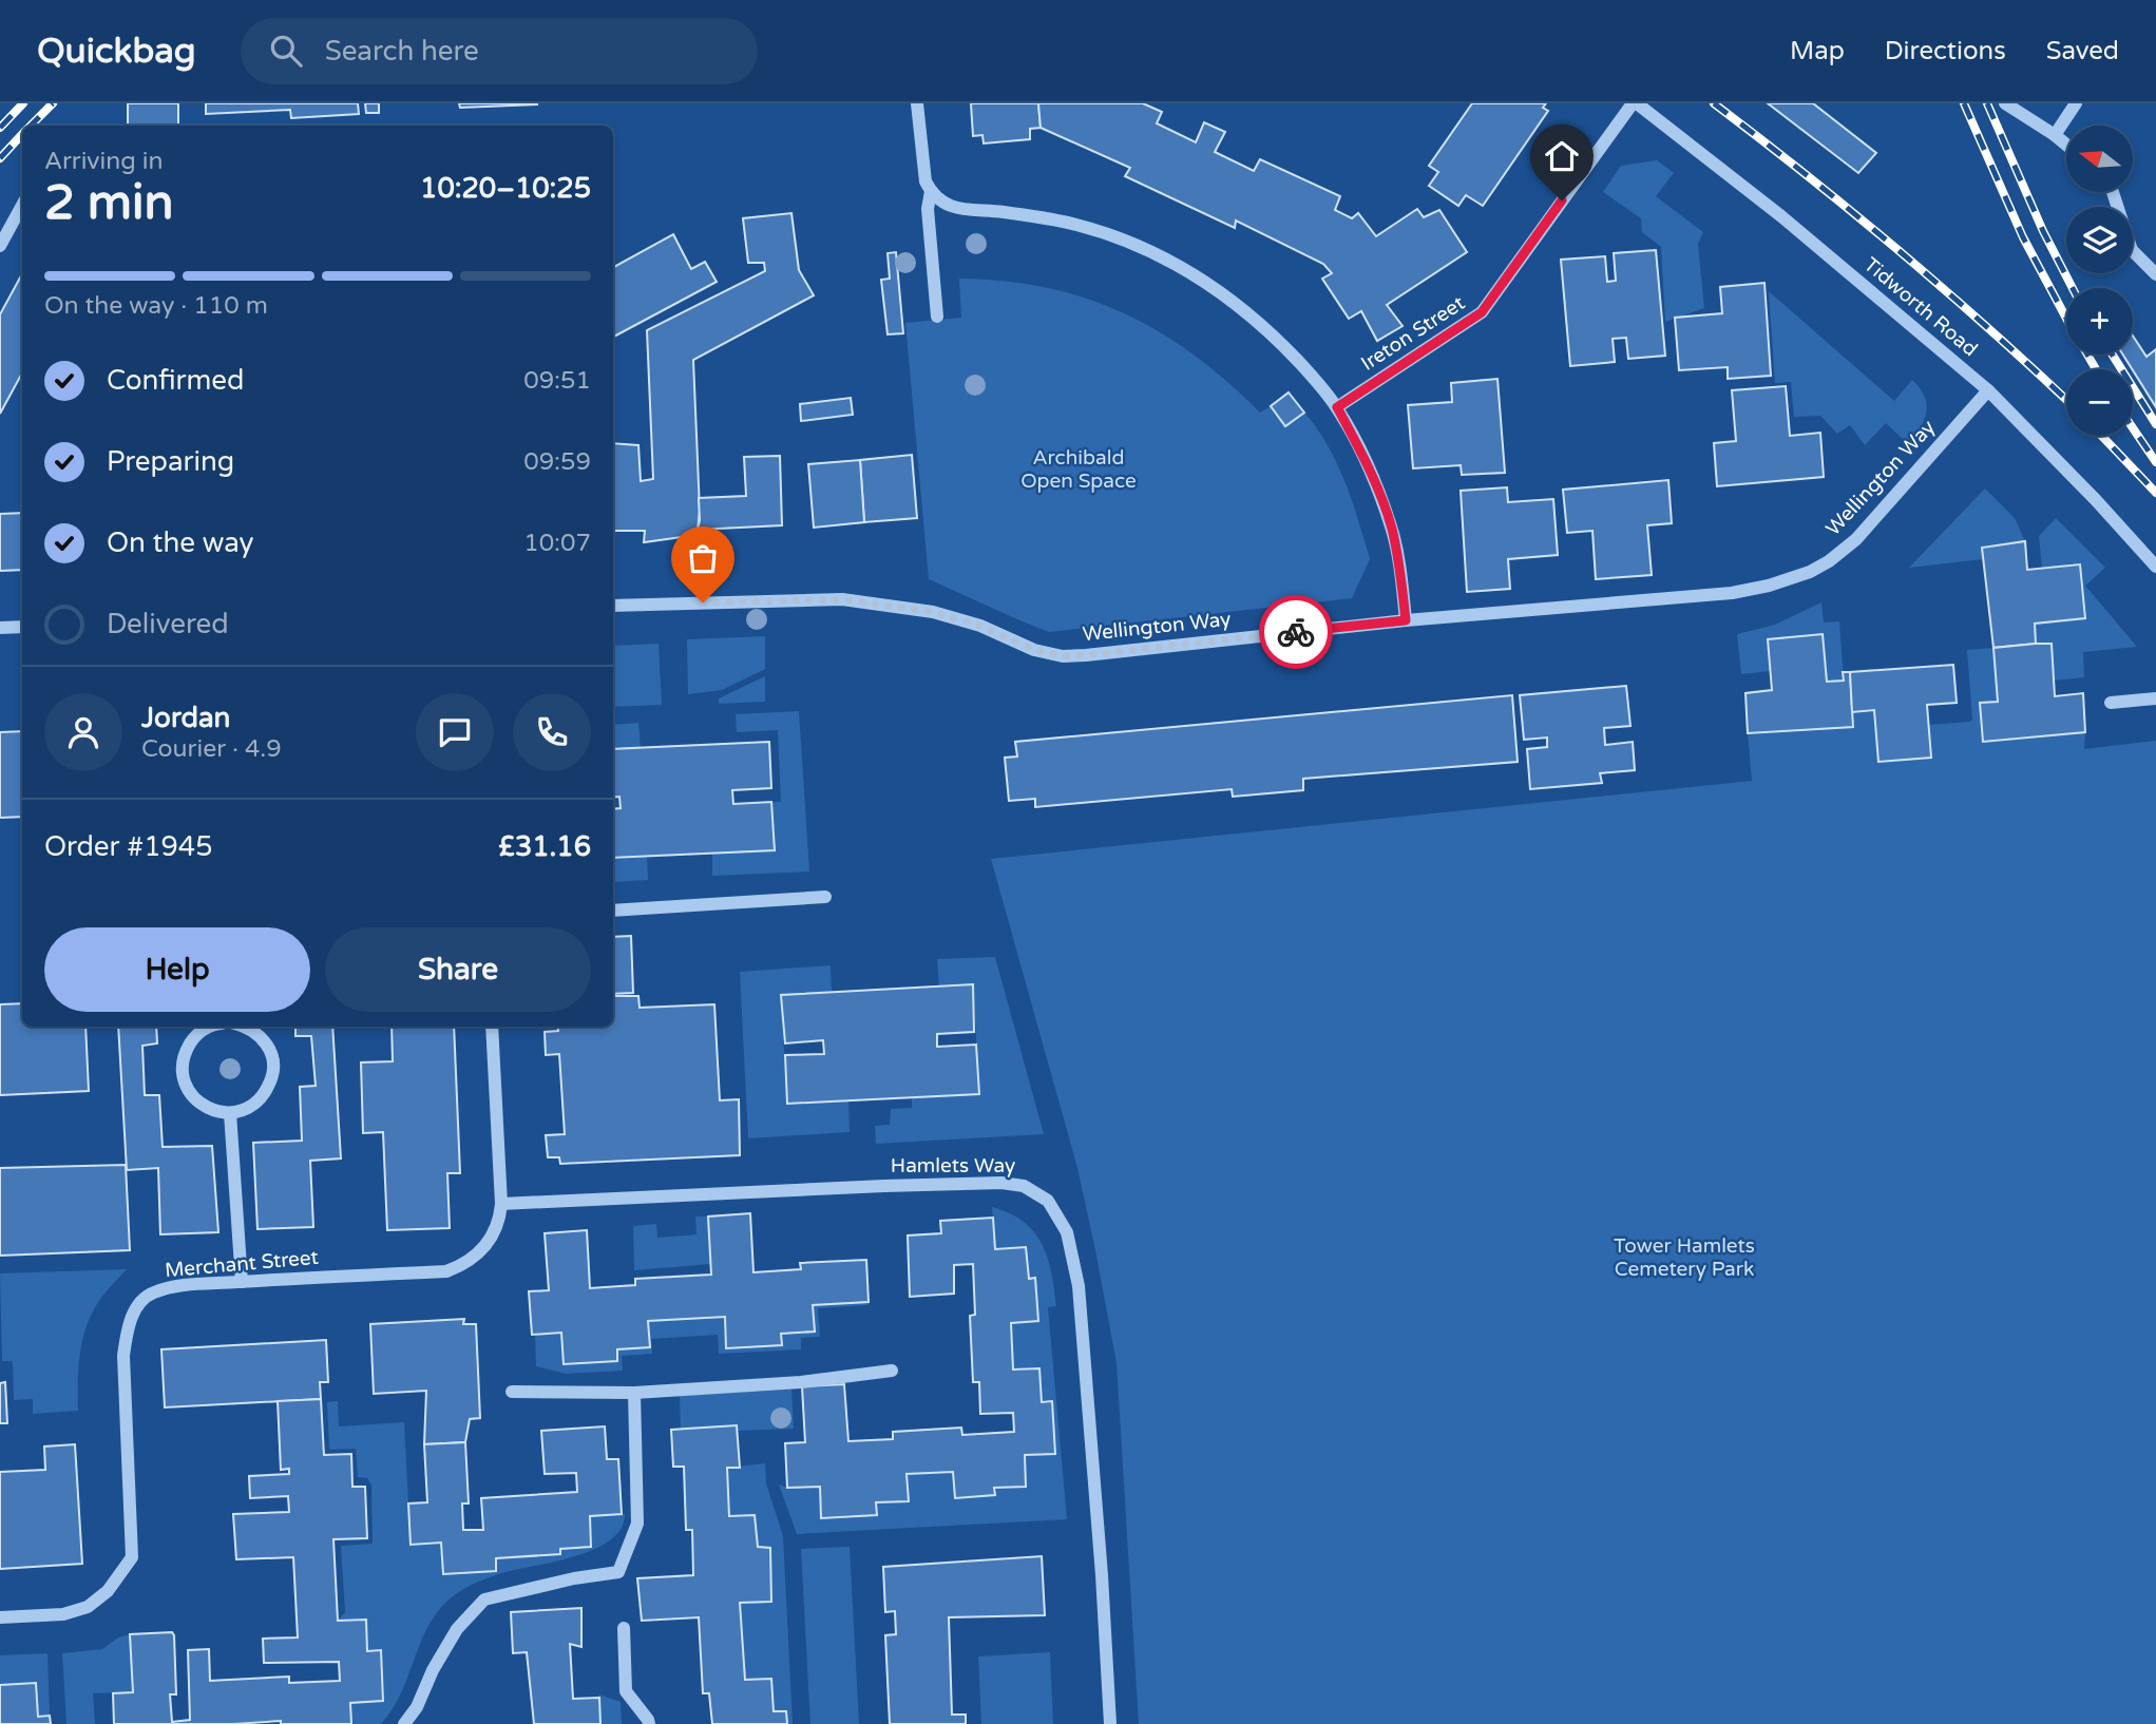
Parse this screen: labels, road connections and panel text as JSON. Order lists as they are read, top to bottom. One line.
{"streets":{"street":["Tidworth Road","Ireton Street","Wellington Way","Hamlets Way","Merchant Street"]},"crossings":[["Tidworth Road","Ireton Street"],["Tidworth Road","Wellington Way"],["Hamlets Way","Merchant Street"]],"parks":["Archibald Open Space","Tower Hamlets Cemetery Park"],"north":"left","page":{"header":"Quickbag","search":"Search here","nav":["Map","Directions","Saved"],"map_buttons":["+","−"],"heading":["2 min","Arriving in","10:20–10:25"],"panel":["Jordan","Courier · 4.9","Order #1945","£31.16"],"bar":"On the way · 110 m","list":[["Confirmed","09:51"],["Preparing","09:59"],["On the way","10:07"],"Delivered"],"buttons":["Help","Share"]}}
